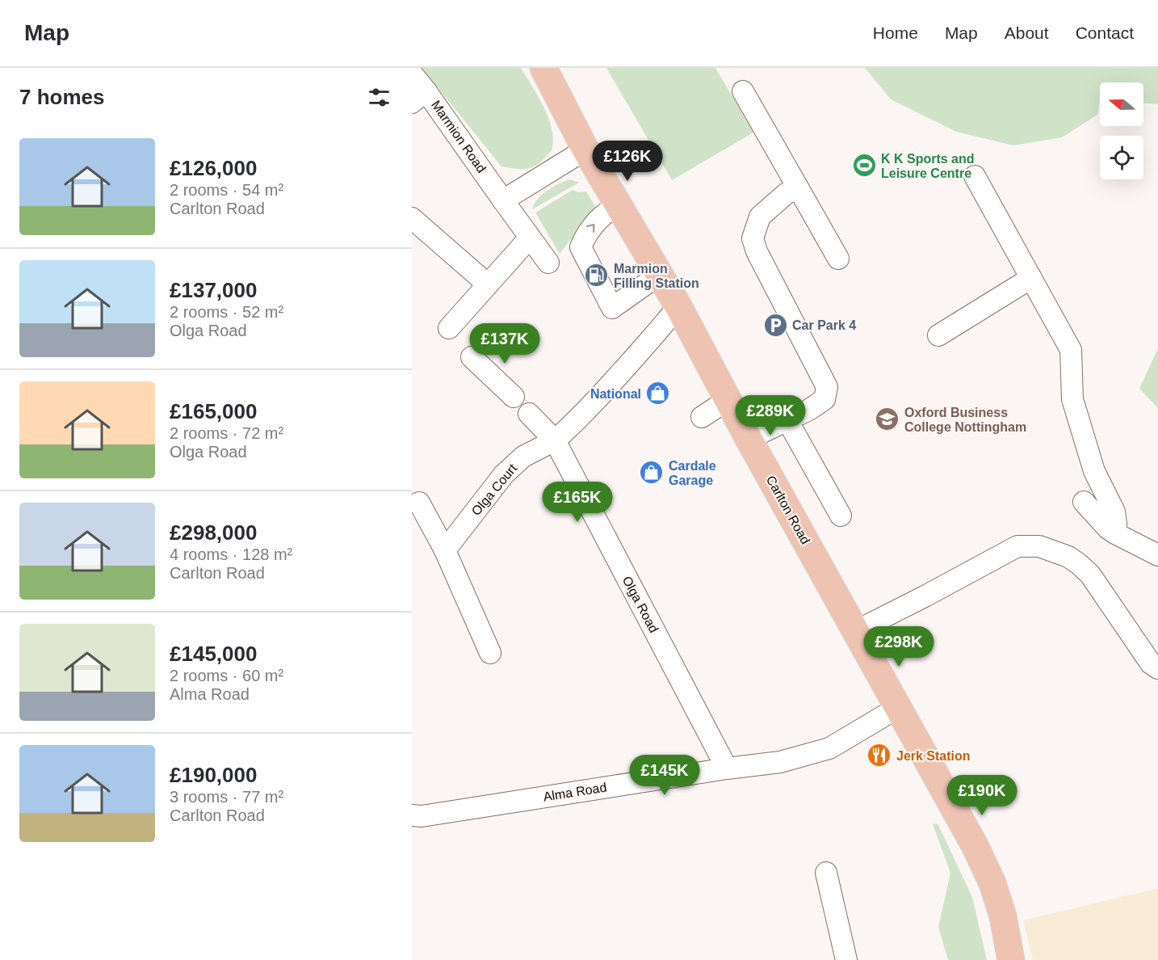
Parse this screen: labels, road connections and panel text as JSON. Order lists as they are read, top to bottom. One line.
{"streets":{"main road":["Carlton Road"],"street":["Marmion Road","Olga Court","Olga Road","Alma Road"]},"crossings":[["Olga Court","Olga Road"],["Carlton Road","Alma Road"],["Olga Road","Alma Road"]],"places":{"sports":["K K Sports and Leisure Centre"],"fuel station":["Marmion Filling Station"],"parking":["Car Park 4"],"shop":["National","Cardale Garage"],"school or university":["Oxford Business College Nottingham"],"restaurant":["Jerk Station"]},"north":"left","page":{"header":"Map","nav":["Home","Map","About","Contact"],"heading":"7 homes","list":[{"name":"£126,000","note":"2 rooms · 54 m² · Carlton Road"},{"name":"£137,000","note":"2 rooms · 52 m² · Olga Road"},{"name":"£165,000","note":"2 rooms · 72 m² · Olga Road"},{"name":"£298,000","note":"4 rooms · 128 m² · Carlton Road"},{"name":"£145,000","note":"2 rooms · 60 m² · Alma Road"},{"name":"£190,000","note":"3 rooms · 77 m² · Carlton Road"}],"price":["£126K","£137K","£289K","£165K","£298K","£145K","£190K"]}}
